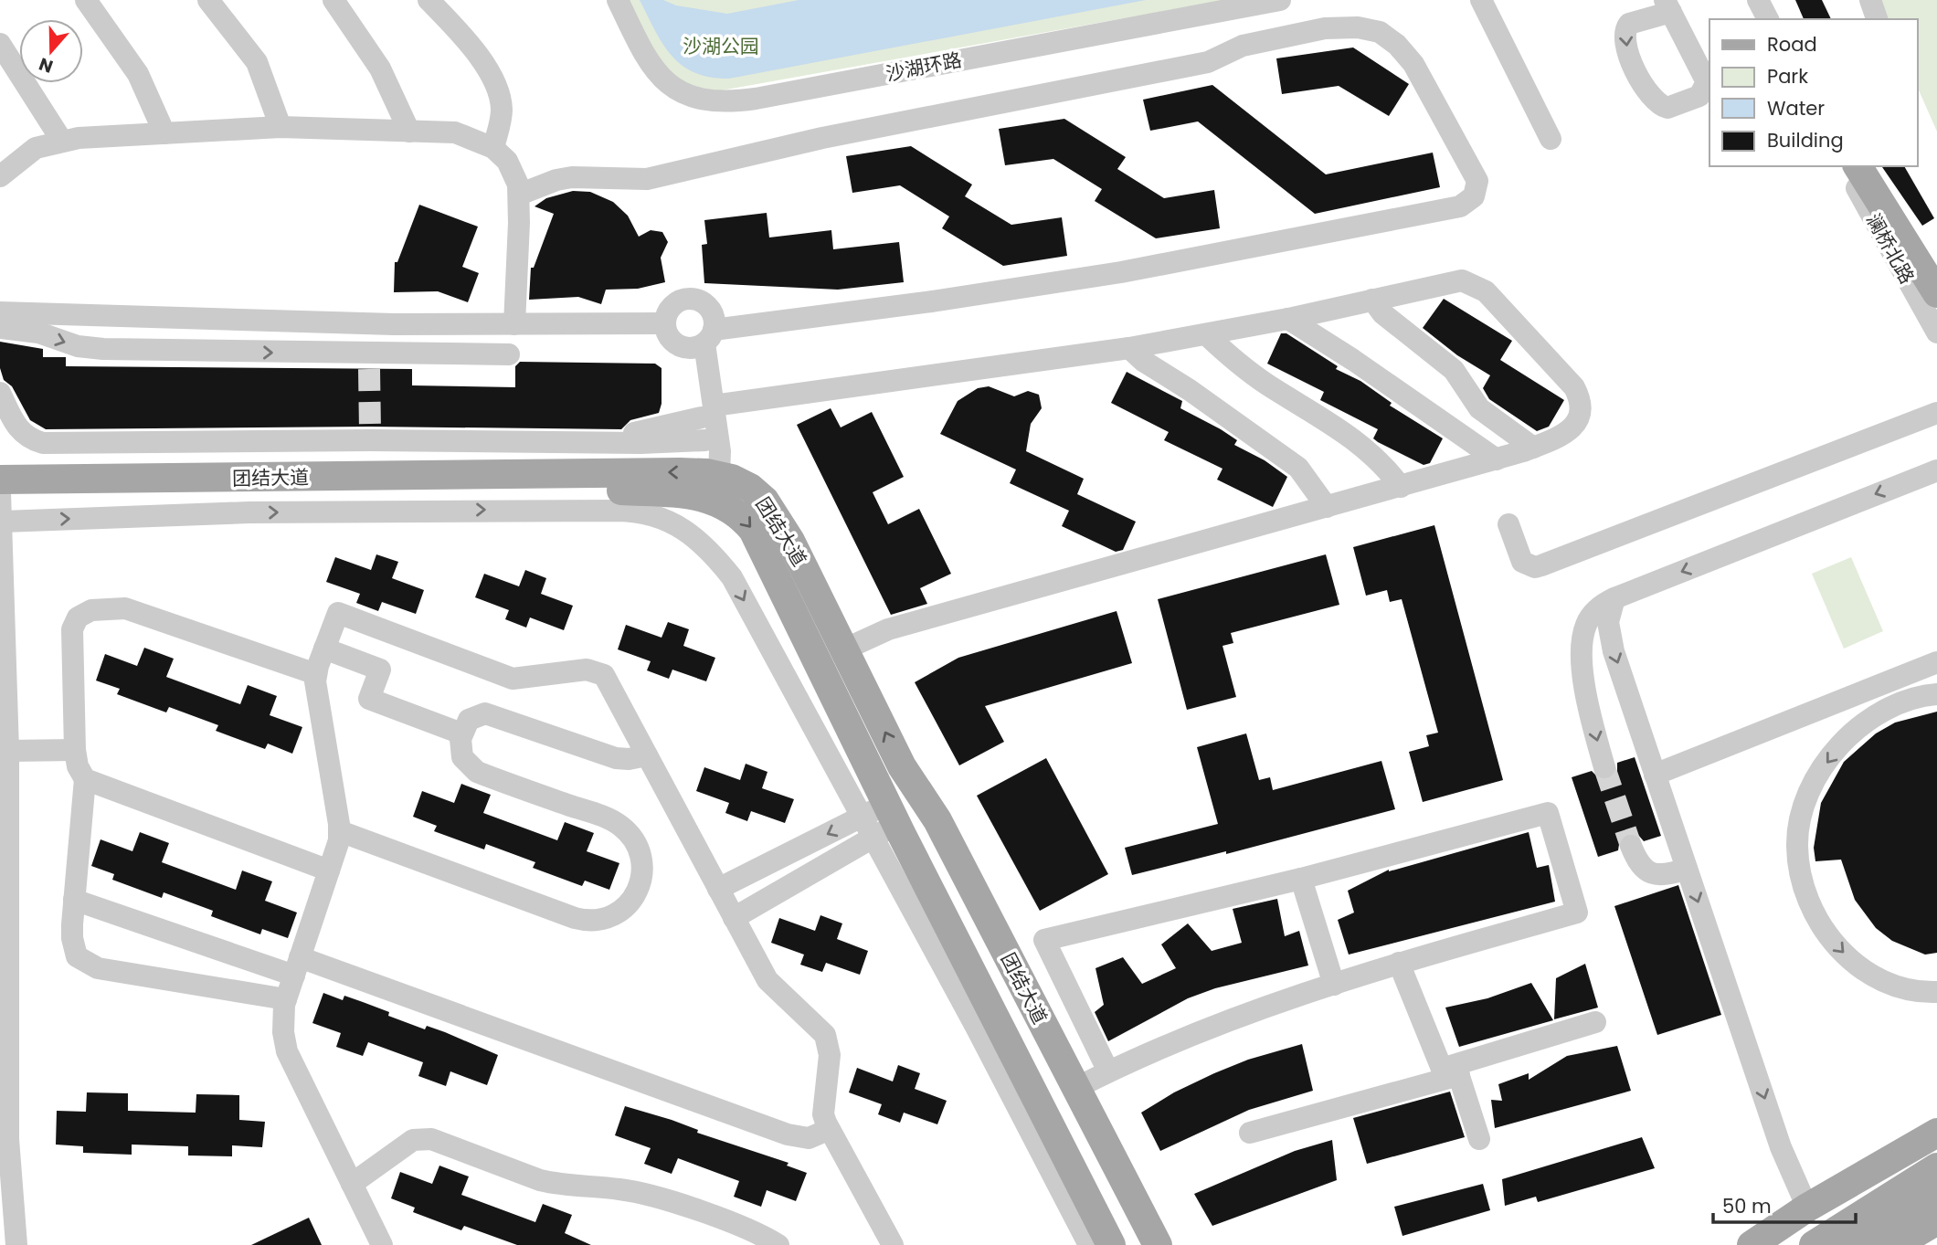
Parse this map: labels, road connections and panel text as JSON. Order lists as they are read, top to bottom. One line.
{"streets":{"main road":["团结大道"],"street":["沙湖环路","澜桥北路"]},"parks":["沙湖公园"],"legend":["Road","Park","Water","Building"],"scale_bar":"50 m","north":"bottom"}
